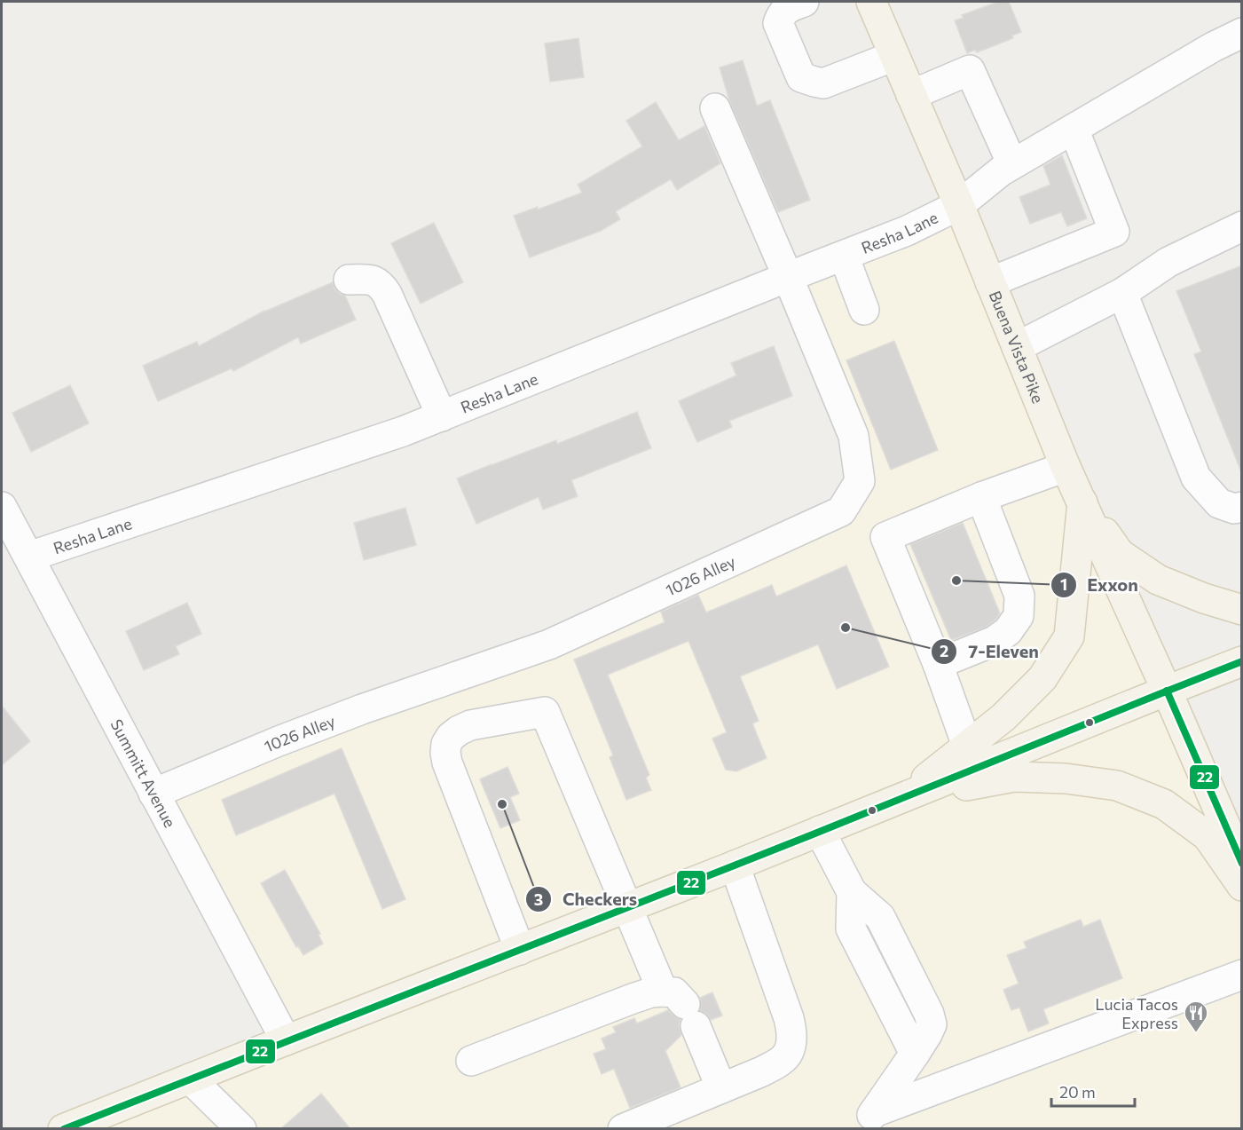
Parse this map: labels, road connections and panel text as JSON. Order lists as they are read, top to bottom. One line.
{"streets":{"main road":["Buena Vista Pike"],"street":["Resha Lane","1026 Alley","Summitt Avenue"]},"crossings":[["Resha Lane","Buena Vista Pike"],["Resha Lane","1026 Alley"],["Resha Lane","Summitt Avenue"],["1026 Alley","Summitt Avenue"]],"places":{"other":["Exxon","7-Eleven","Checkers"],"restaurant":["Lucia Tacos Express"]},"lines":["transit line 22"],"scale_bar":"20 m"}
